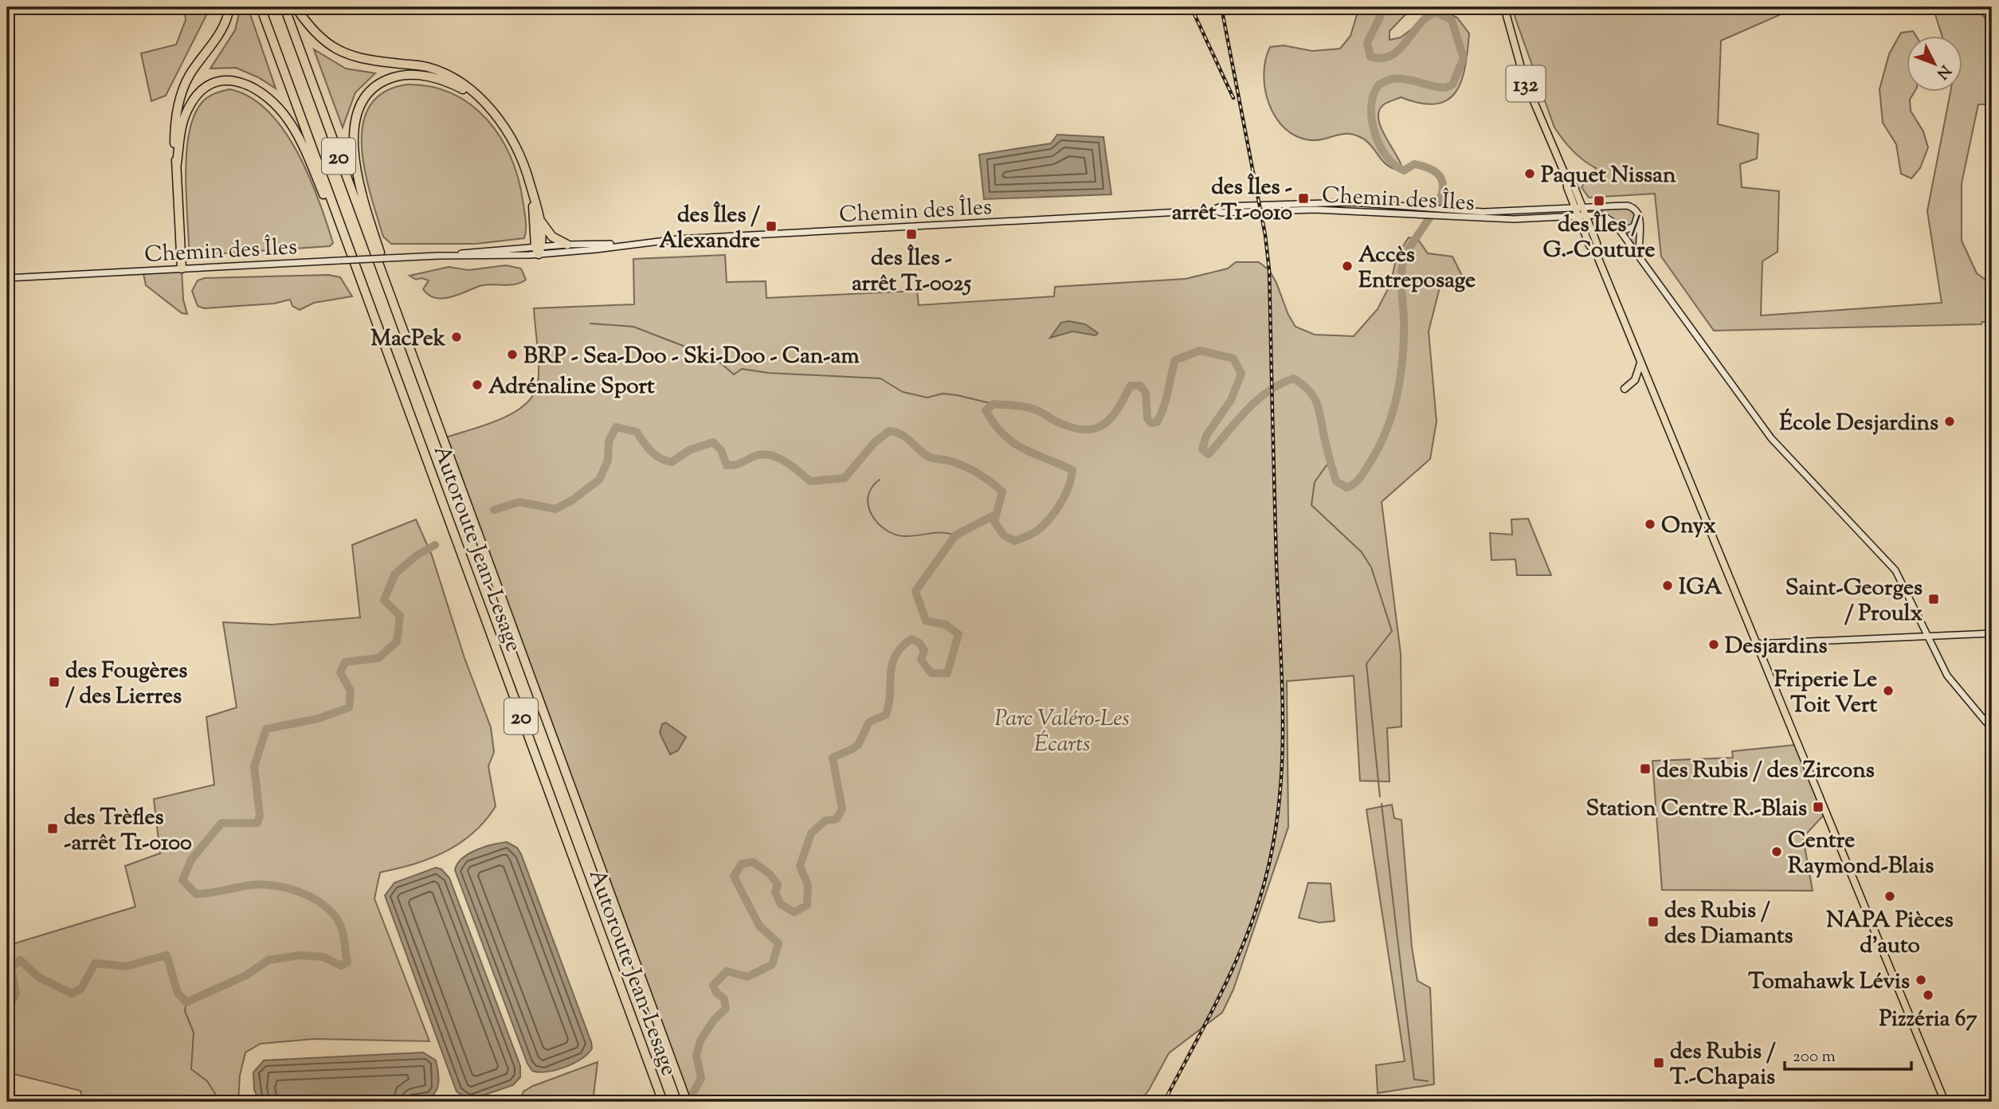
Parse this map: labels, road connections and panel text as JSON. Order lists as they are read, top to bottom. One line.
{"streets":{"highway":["20","Autoroute Jean-Lesage"],"main road":["132","Chemin des Îles"]},"crossings":[["132","Chemin des Îles"]],"parks":["Parc Valéro-Les Écarts"],"places":{"other":["Paquet Nissan","Accès Entreposage","MacPek","BRP - Sea-Doo - Ski-Doo - Can-am","Adrénaline Sport","École Desjardins","Onyx","IGA","Desjardins","Friperie Le Toit Vert","Centre Raymond-Blais","NAPA Pièces d'auto","Tomahawk Lévis","Pizzéria 67"],"transit":["des Îles - arrêt T1-0010","des Îles / G.-Couture","des Îles / Alexandre","des Îles - arrêt T1-0025","Saint-Georges / Proulx","des Fougères / des Lierres","des Rubis / des Zircons","Station Centre R.-Blais","des Trèfles -arrêt T1-0100","des Rubis / des Diamants","des Rubis / T.-Chapais"]},"scale_bar":"200 m","north":"bottom right"}
